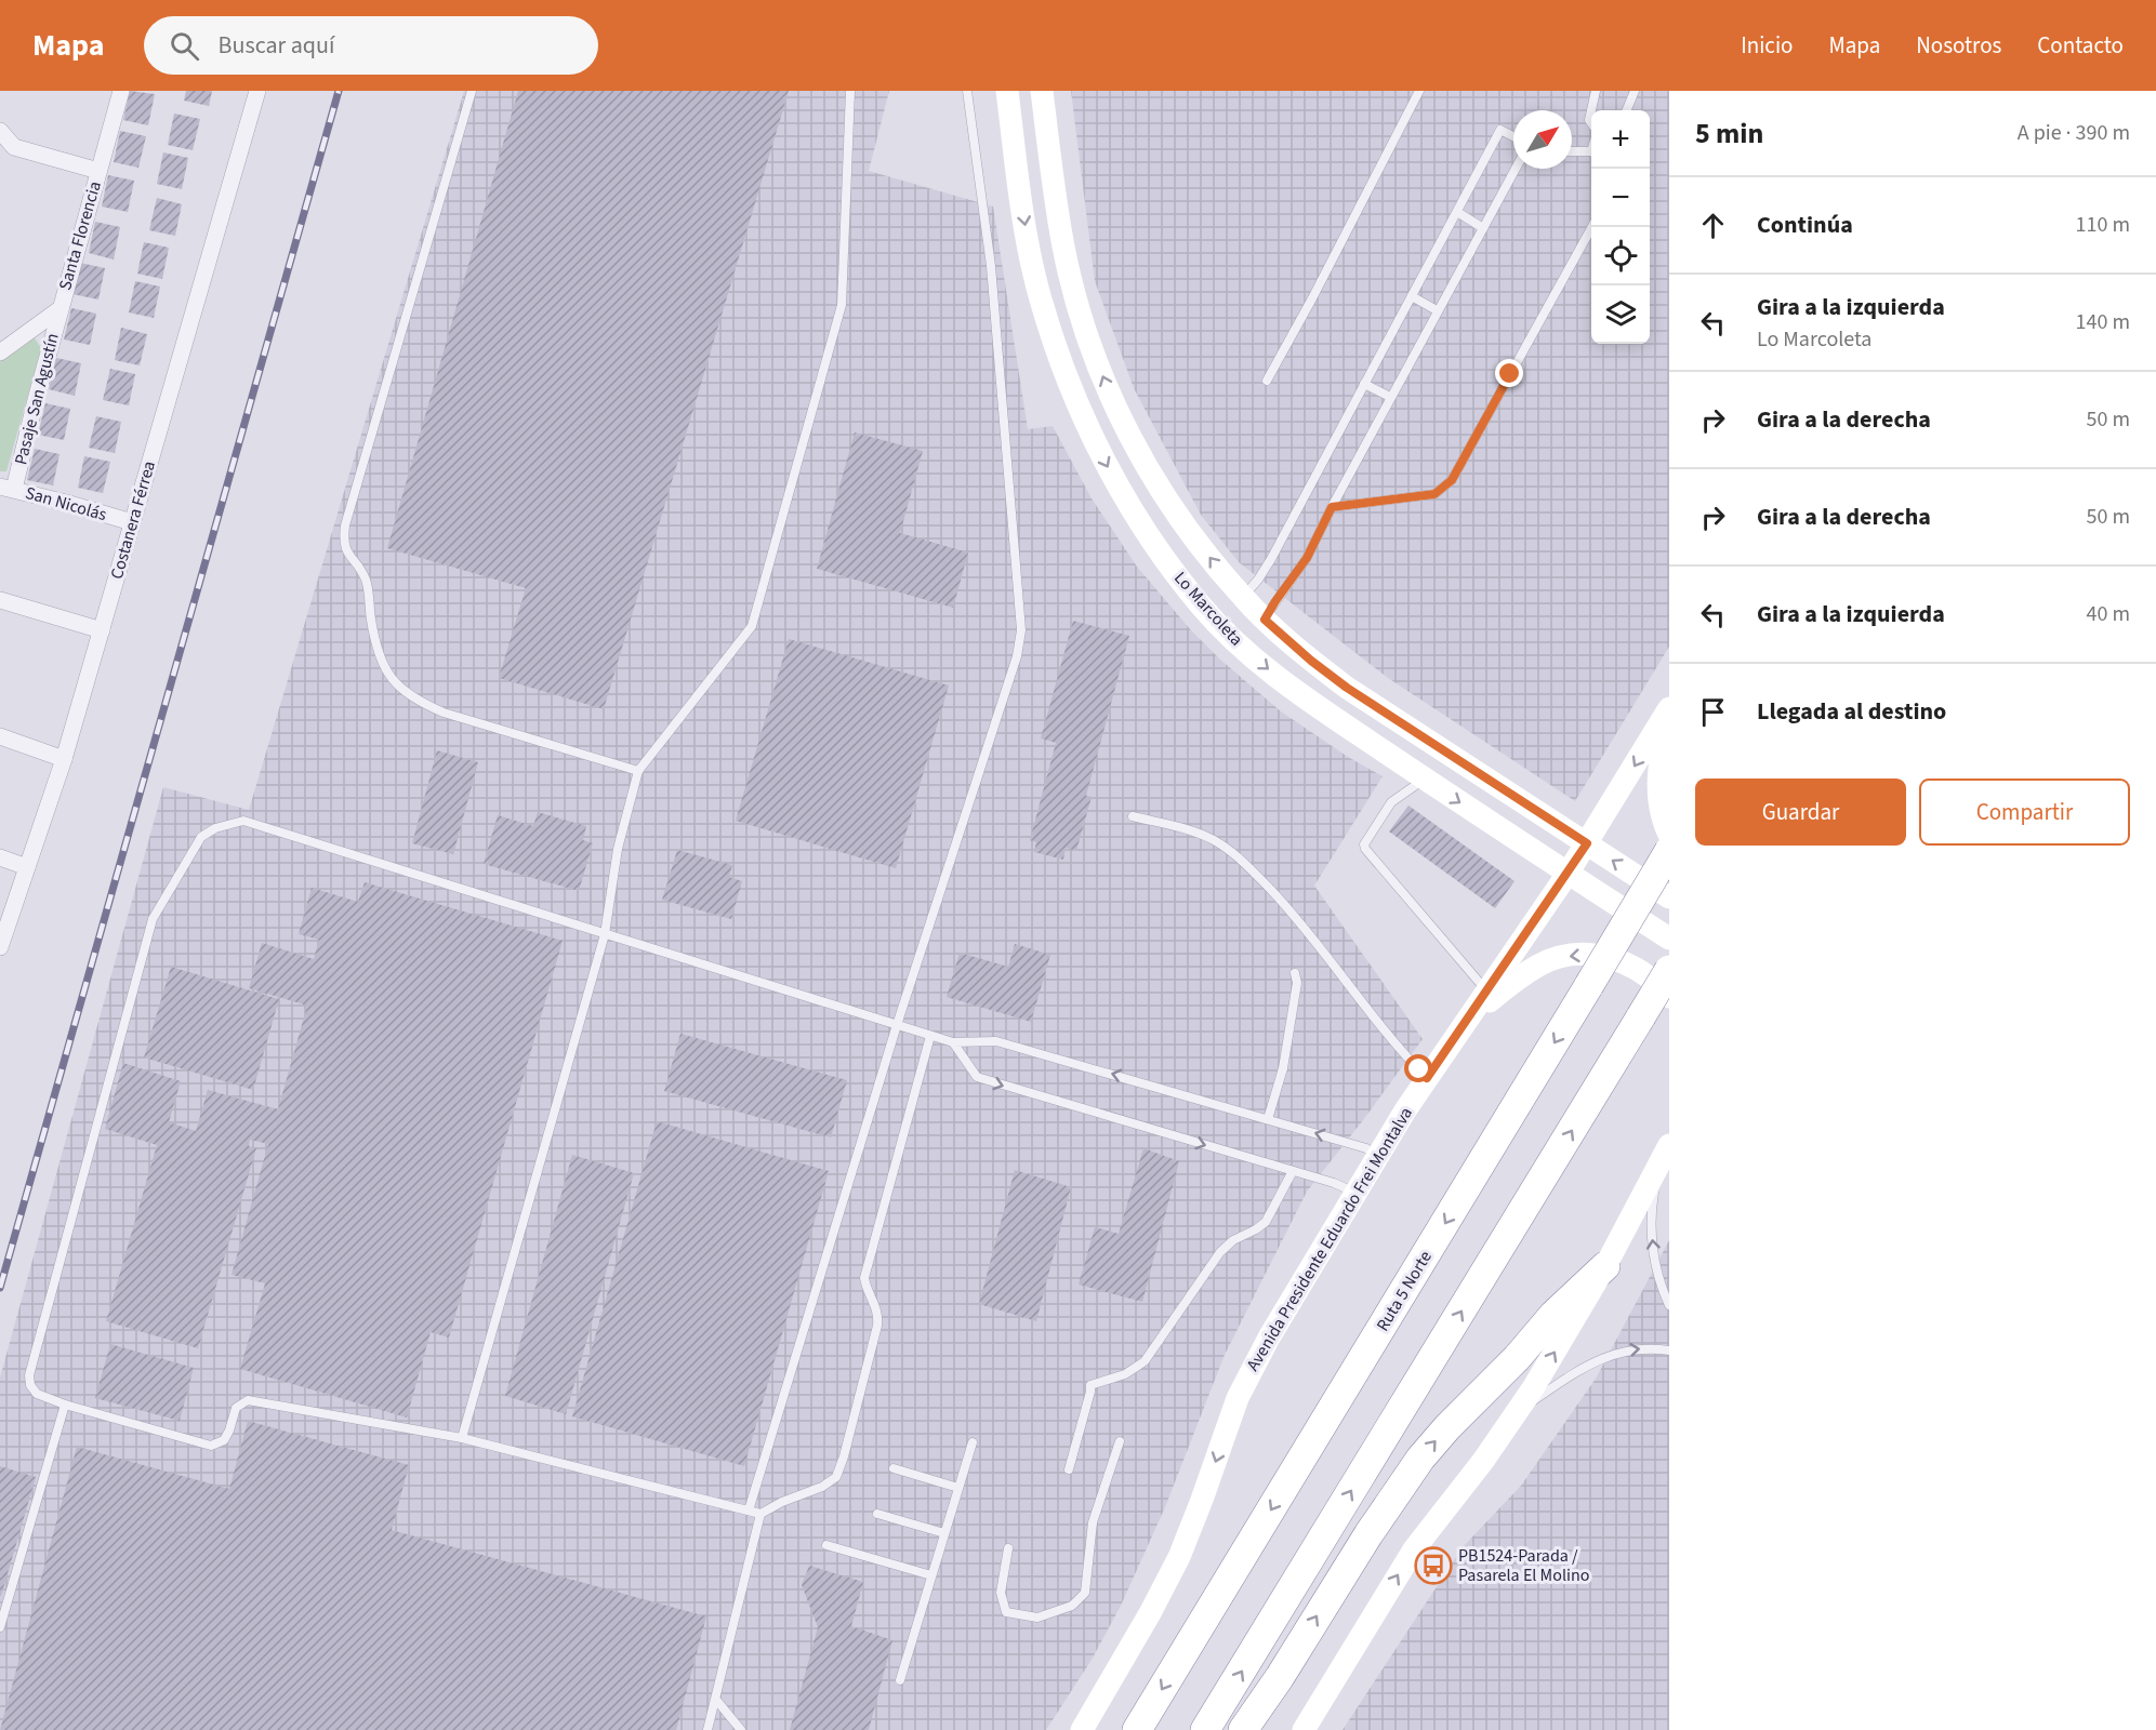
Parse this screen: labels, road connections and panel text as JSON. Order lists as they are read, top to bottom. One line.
{"streets":{"highway":["Ruta 5 Norte"],"main road":["Lo Marcoleta","Avenida Presidente Eduardo Frei Montalva"],"street":["Santa Florencia","Pasaje San Agustín","San Nicolás","Costanera Férrea"]},"crossings":[["Santa Florencia","Pasaje San Agustín"],["Pasaje San Agustín","San Nicolás"],["San Nicolás","Costanera Férrea"],["Lo Marcoleta","Avenida Presidente Eduardo Frei Montalva"]],"one_way":["Avenida Presidente Eduardo Frei Montalva"],"places":{"bus stop":["PB1524-Parada / Pasarela El Molino"]},"north":"top right","page":{"header":"Mapa","search":"Buscar aquí","nav":["Inicio","Mapa","Nosotros","Contacto"],"heading":["5 min","A pie · 390 m"],"map_buttons":["+","−"],"list":[["Continúa","110 m"],["Gira a la izquierda","Lo Marcoleta","140 m"],["Gira a la derecha","50 m"],["Gira a la derecha","50 m"],["Gira a la izquierda","40 m"],"Llegada al destino"],"buttons":["Guardar","Compartir"]}}
